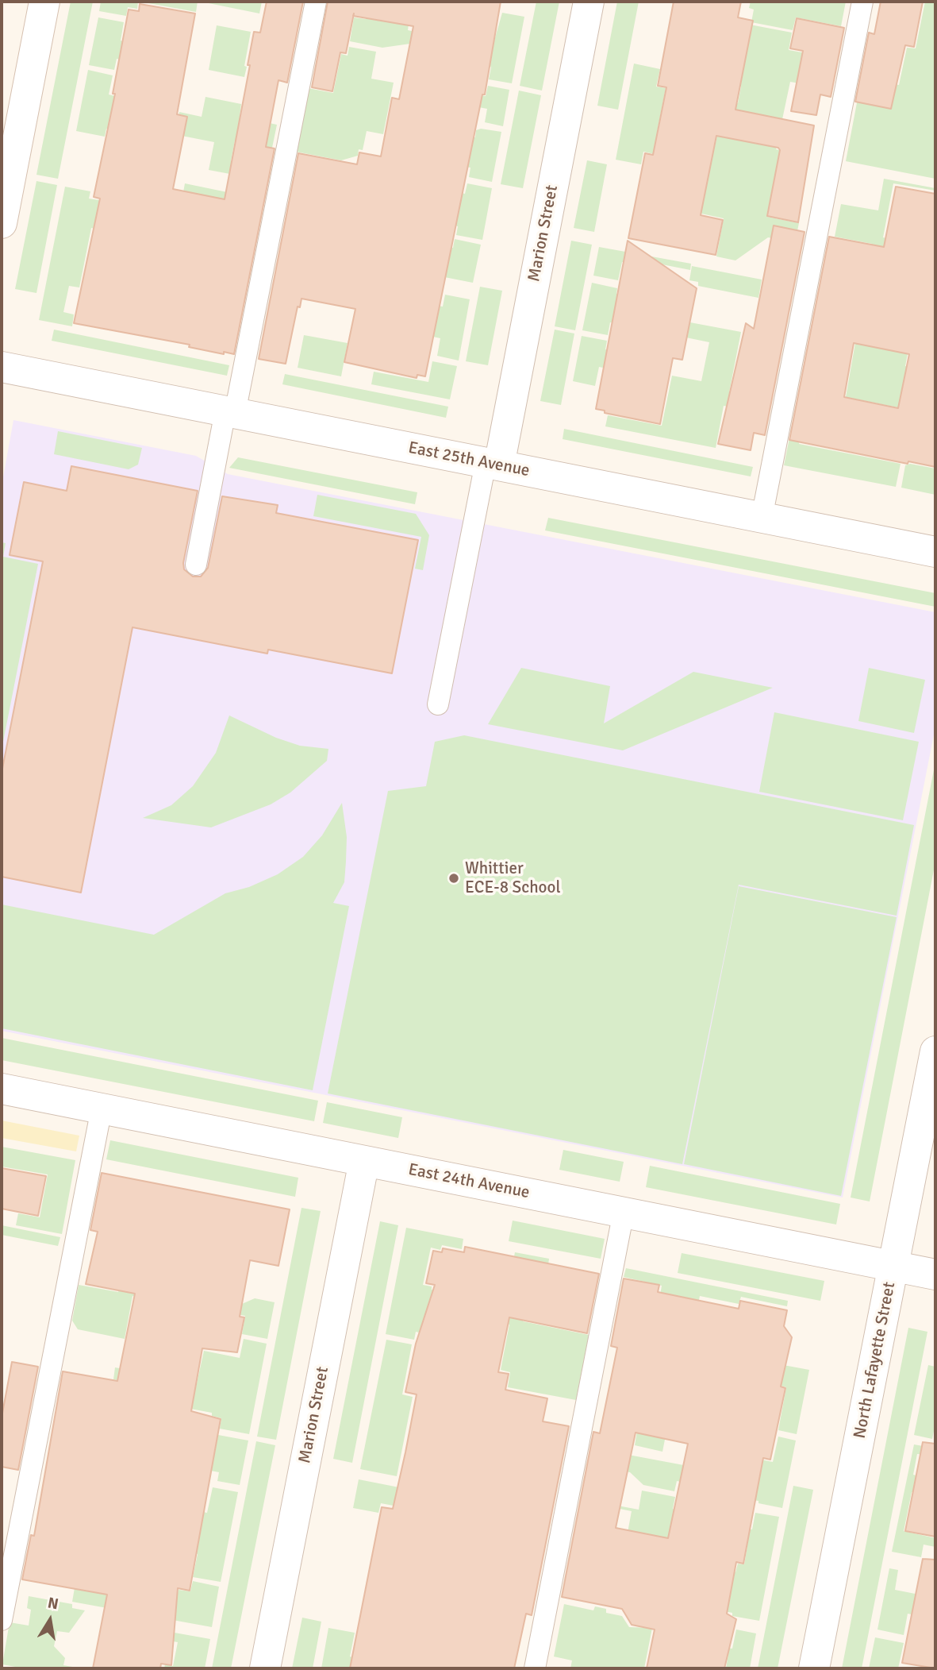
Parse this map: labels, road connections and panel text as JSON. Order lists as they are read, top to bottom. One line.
{"streets":{"street":["Marion Street","East 25th Avenue","East 24th Avenue","North Lafayette Street"]},"crossings":[["Marion Street","East 25th Avenue"],["Marion Street","East 24th Avenue"],["East 24th Avenue","North Lafayette Street"]],"places":["Whittier ECE-8 School"],"north":"top"}
